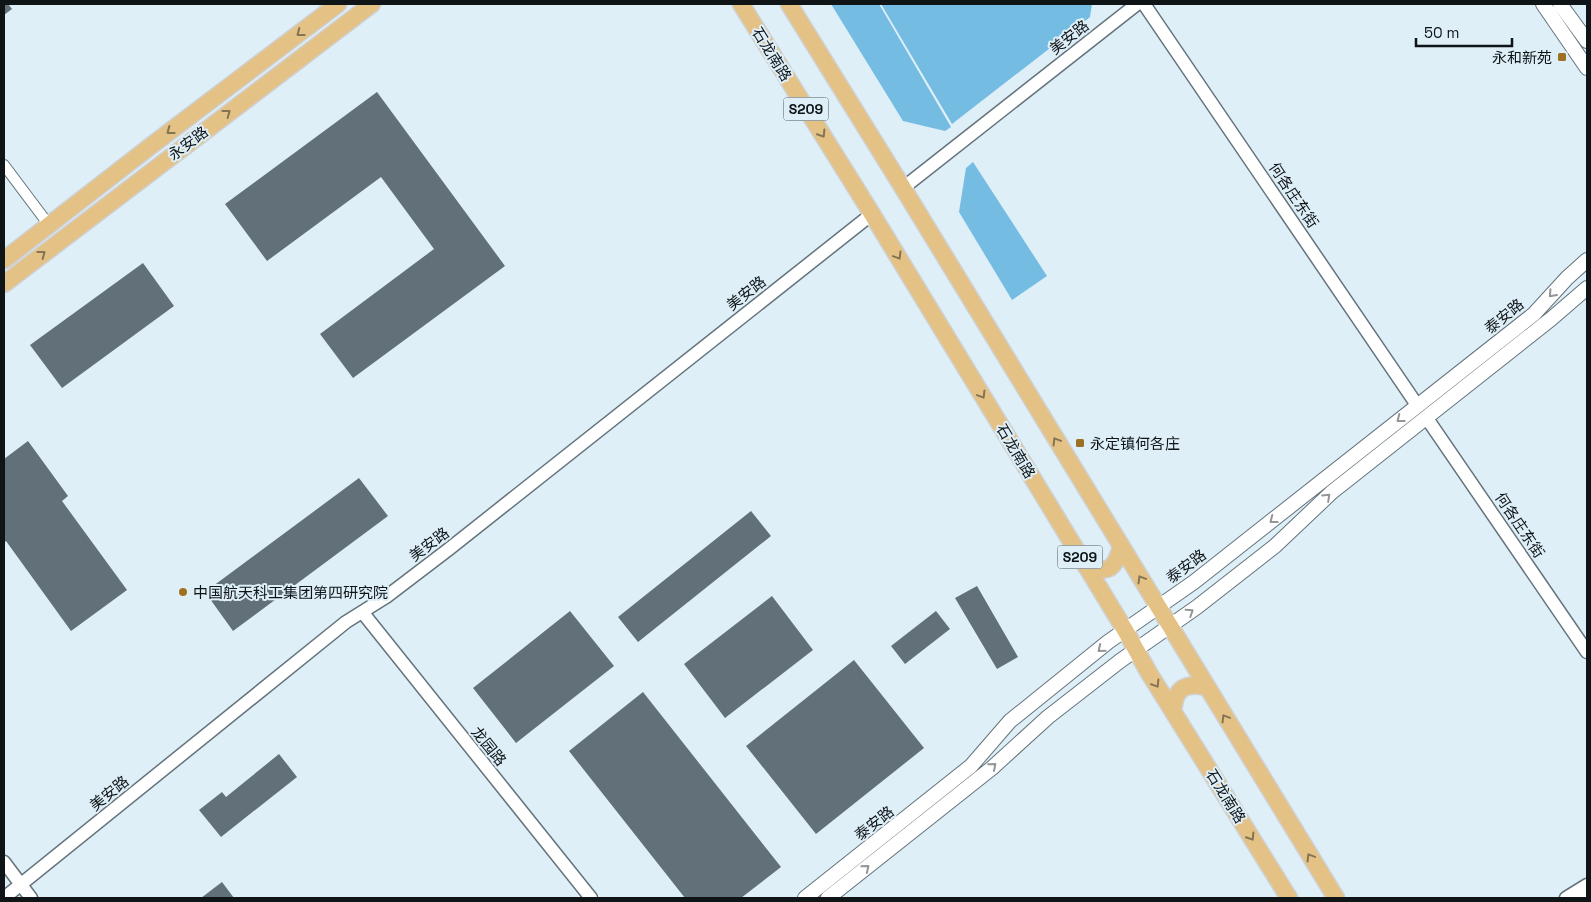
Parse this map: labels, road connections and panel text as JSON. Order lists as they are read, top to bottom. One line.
{"streets":{"main road":["石龙南路","S209","永安路","泰安路"],"street":["美安路","何各庄东街","龙园路"]},"crossings":[["美安路","石龙南路"],["美安路","S209"],["美安路","龙园路"],["石龙南路","泰安路"],["S209","泰安路"],["何各庄东街","泰安路"]],"places":{"transit":["永和新苑","永定镇何各庄"],"other":["中国航天科工集团第四研究院"]},"scale_bar":"50 m"}
